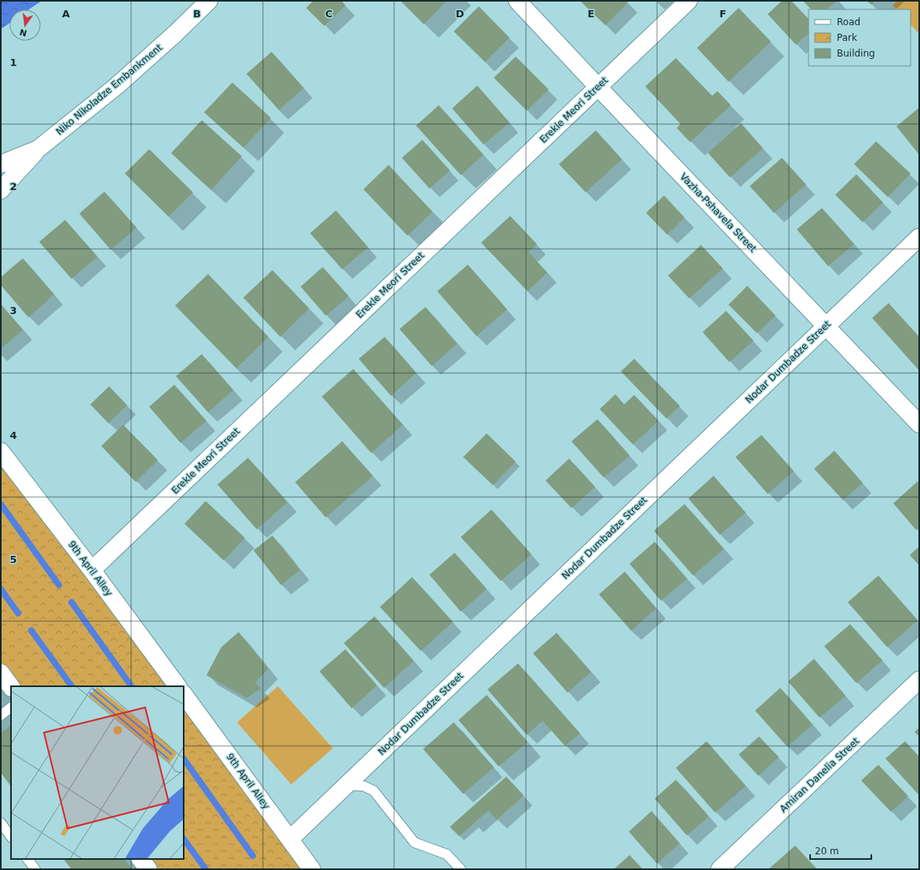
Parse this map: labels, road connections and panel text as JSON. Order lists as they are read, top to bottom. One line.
{"streets":{"street":["Niko Nikoladze Embankment","Erekle Meori Street","Vazha-Pshavela Street","Nodar Dumbadze Street","9th April Alley","Amiran Danelia Street"]},"crossings":[["Erekle Meori Street","Vazha-Pshavela Street"],["Erekle Meori Street","9th April Alley"],["Vazha-Pshavela Street","Nodar Dumbadze Street"],["Nodar Dumbadze Street","9th April Alley"]],"legend":["Road","Park","Building"],"scale_bar":"20 m","north":"bottom","grid":{"columns":["A","B","C","D","E","F"],"rows":["1","2","3","4","5"]}}
